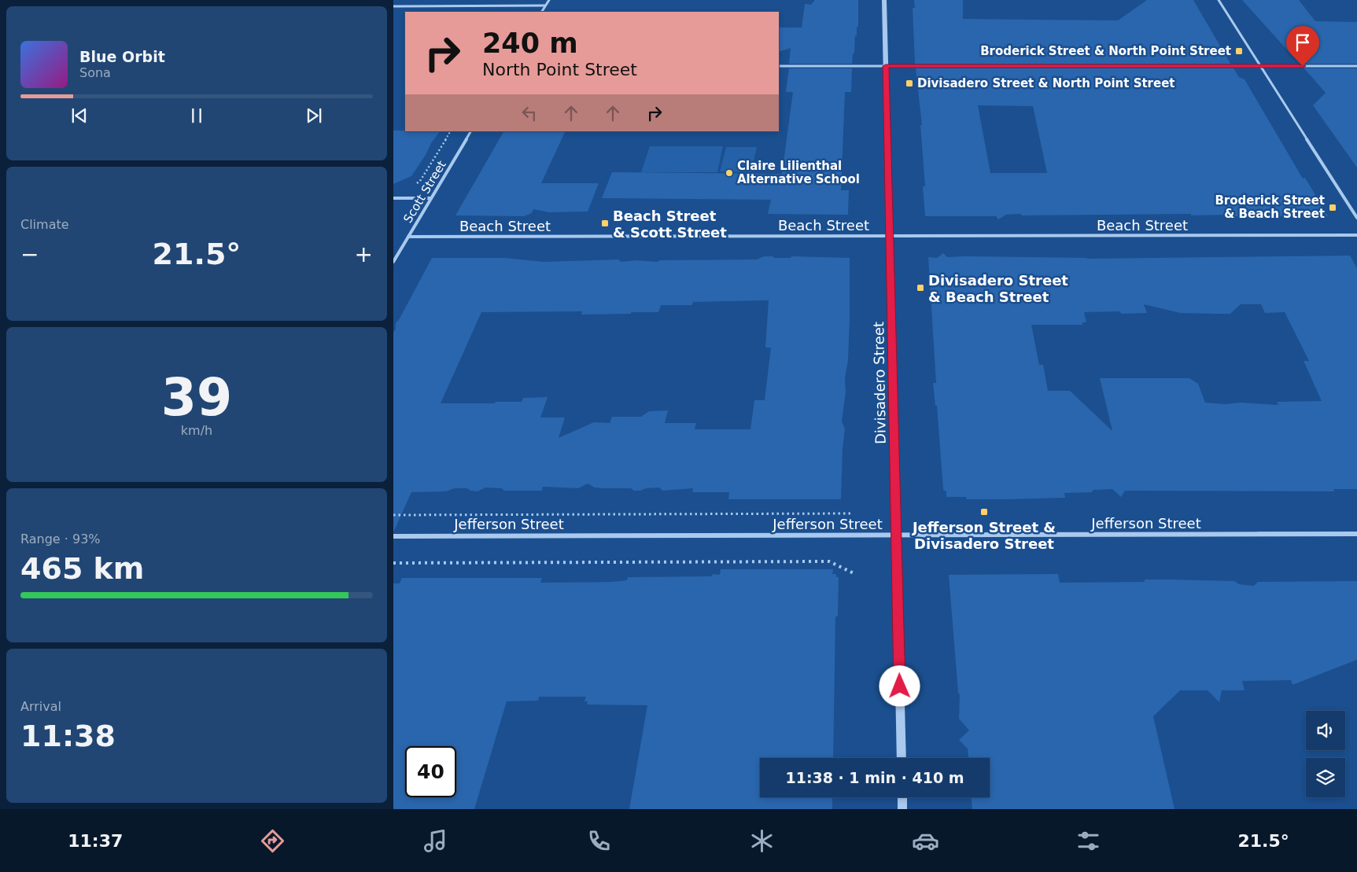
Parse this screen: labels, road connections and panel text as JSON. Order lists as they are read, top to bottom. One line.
{"streets":{"street":["Scott Street","Beach Street","Divisadero Street","Jefferson Street"]},"crossings":[["Scott Street","Beach Street"],["Beach Street","Divisadero Street"],["Divisadero Street","Jefferson Street"]],"places":{"transit":["Broderick Street & North Point Street","Divisadero Street & North Point Street","Broderick Street & Beach Street","Beach Street & Scott Street","Divisadero Street & Beach Street","Jefferson Street & Divisadero Street"],"other":["Claire Lilienthal Alternative School"]},"page":{"turn":["240 m","North Point Street"],"song":["Blue Orbit","Sona"],"tile":["Climate",["39","km/h"],["Range · 93%","465 km"],["Arrival","11:38"]],"heat":["−","21.5°","+"],"limit":"40","trip":"11:38 · 1 min · 410 m","tabs":["11:37","21.5°"]}}
